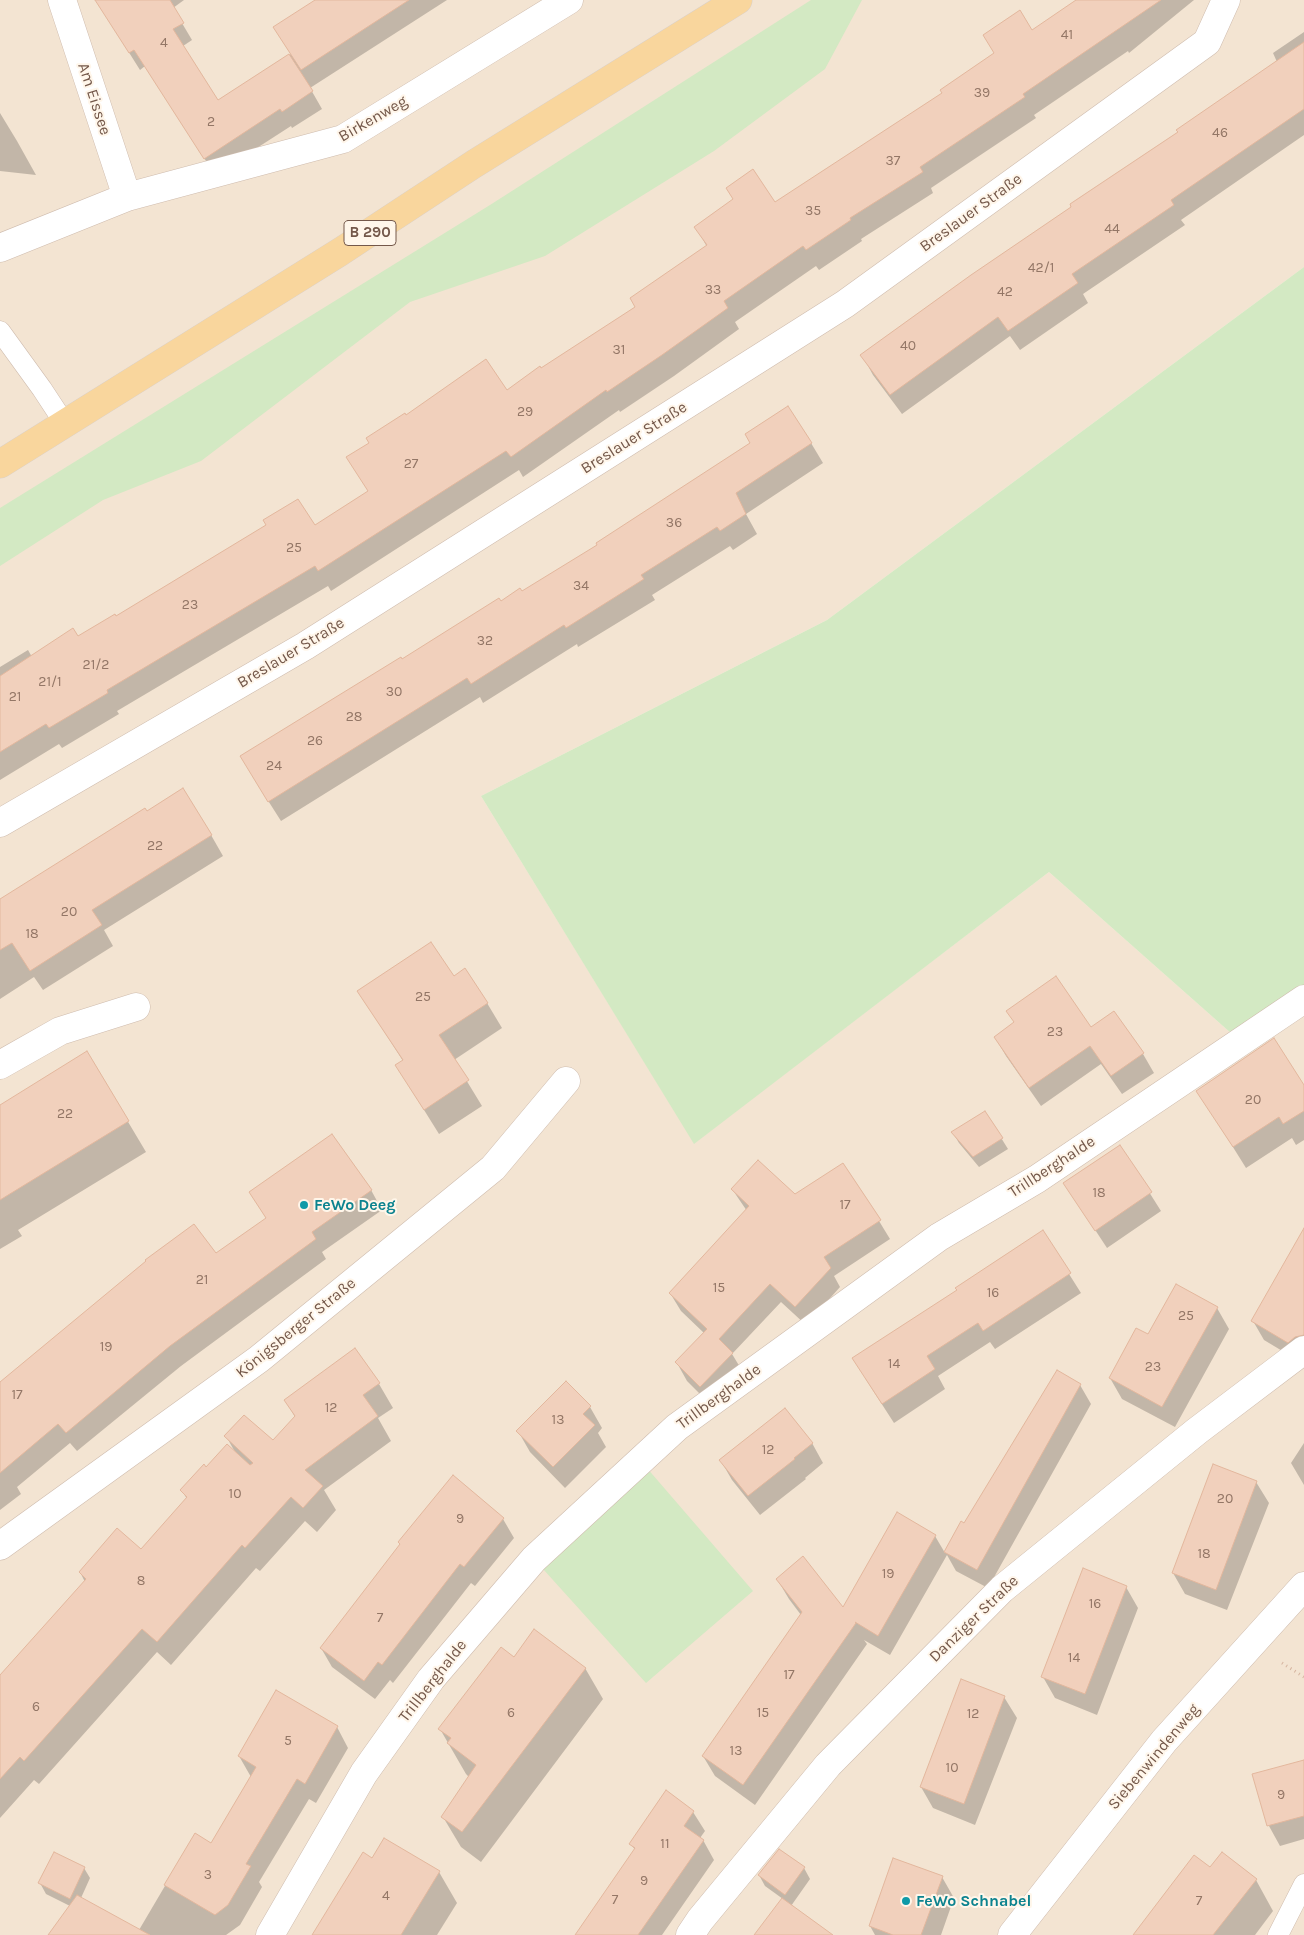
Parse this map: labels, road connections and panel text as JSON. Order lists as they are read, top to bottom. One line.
{"streets":{"main road":["B 290"],"street":["Am Eissee","Birkenweg","Breslauer Straße","Trillberghalde","Königsberger Straße","Danziger Straße","Siebenwindenweg"]},"crossings":[["Am Eissee","Birkenweg"]],"places":["FeWo Deeg","FeWo Schnabel"],"house_numbers":["41","4","39","2","46","37","35","44","42/1","33","42","40","31","29","27","36","25","34","23","32","21/2","21/1","30","21","28","26","24","22","20","18","25","23","20","22","18","17","21","15","16","25","19","14","23","17","12","13","12","10","20","9","18","19","8","16","7","14","17","6","6","15","12","5","13","10","9","11","3","9","4","7","7"]}
